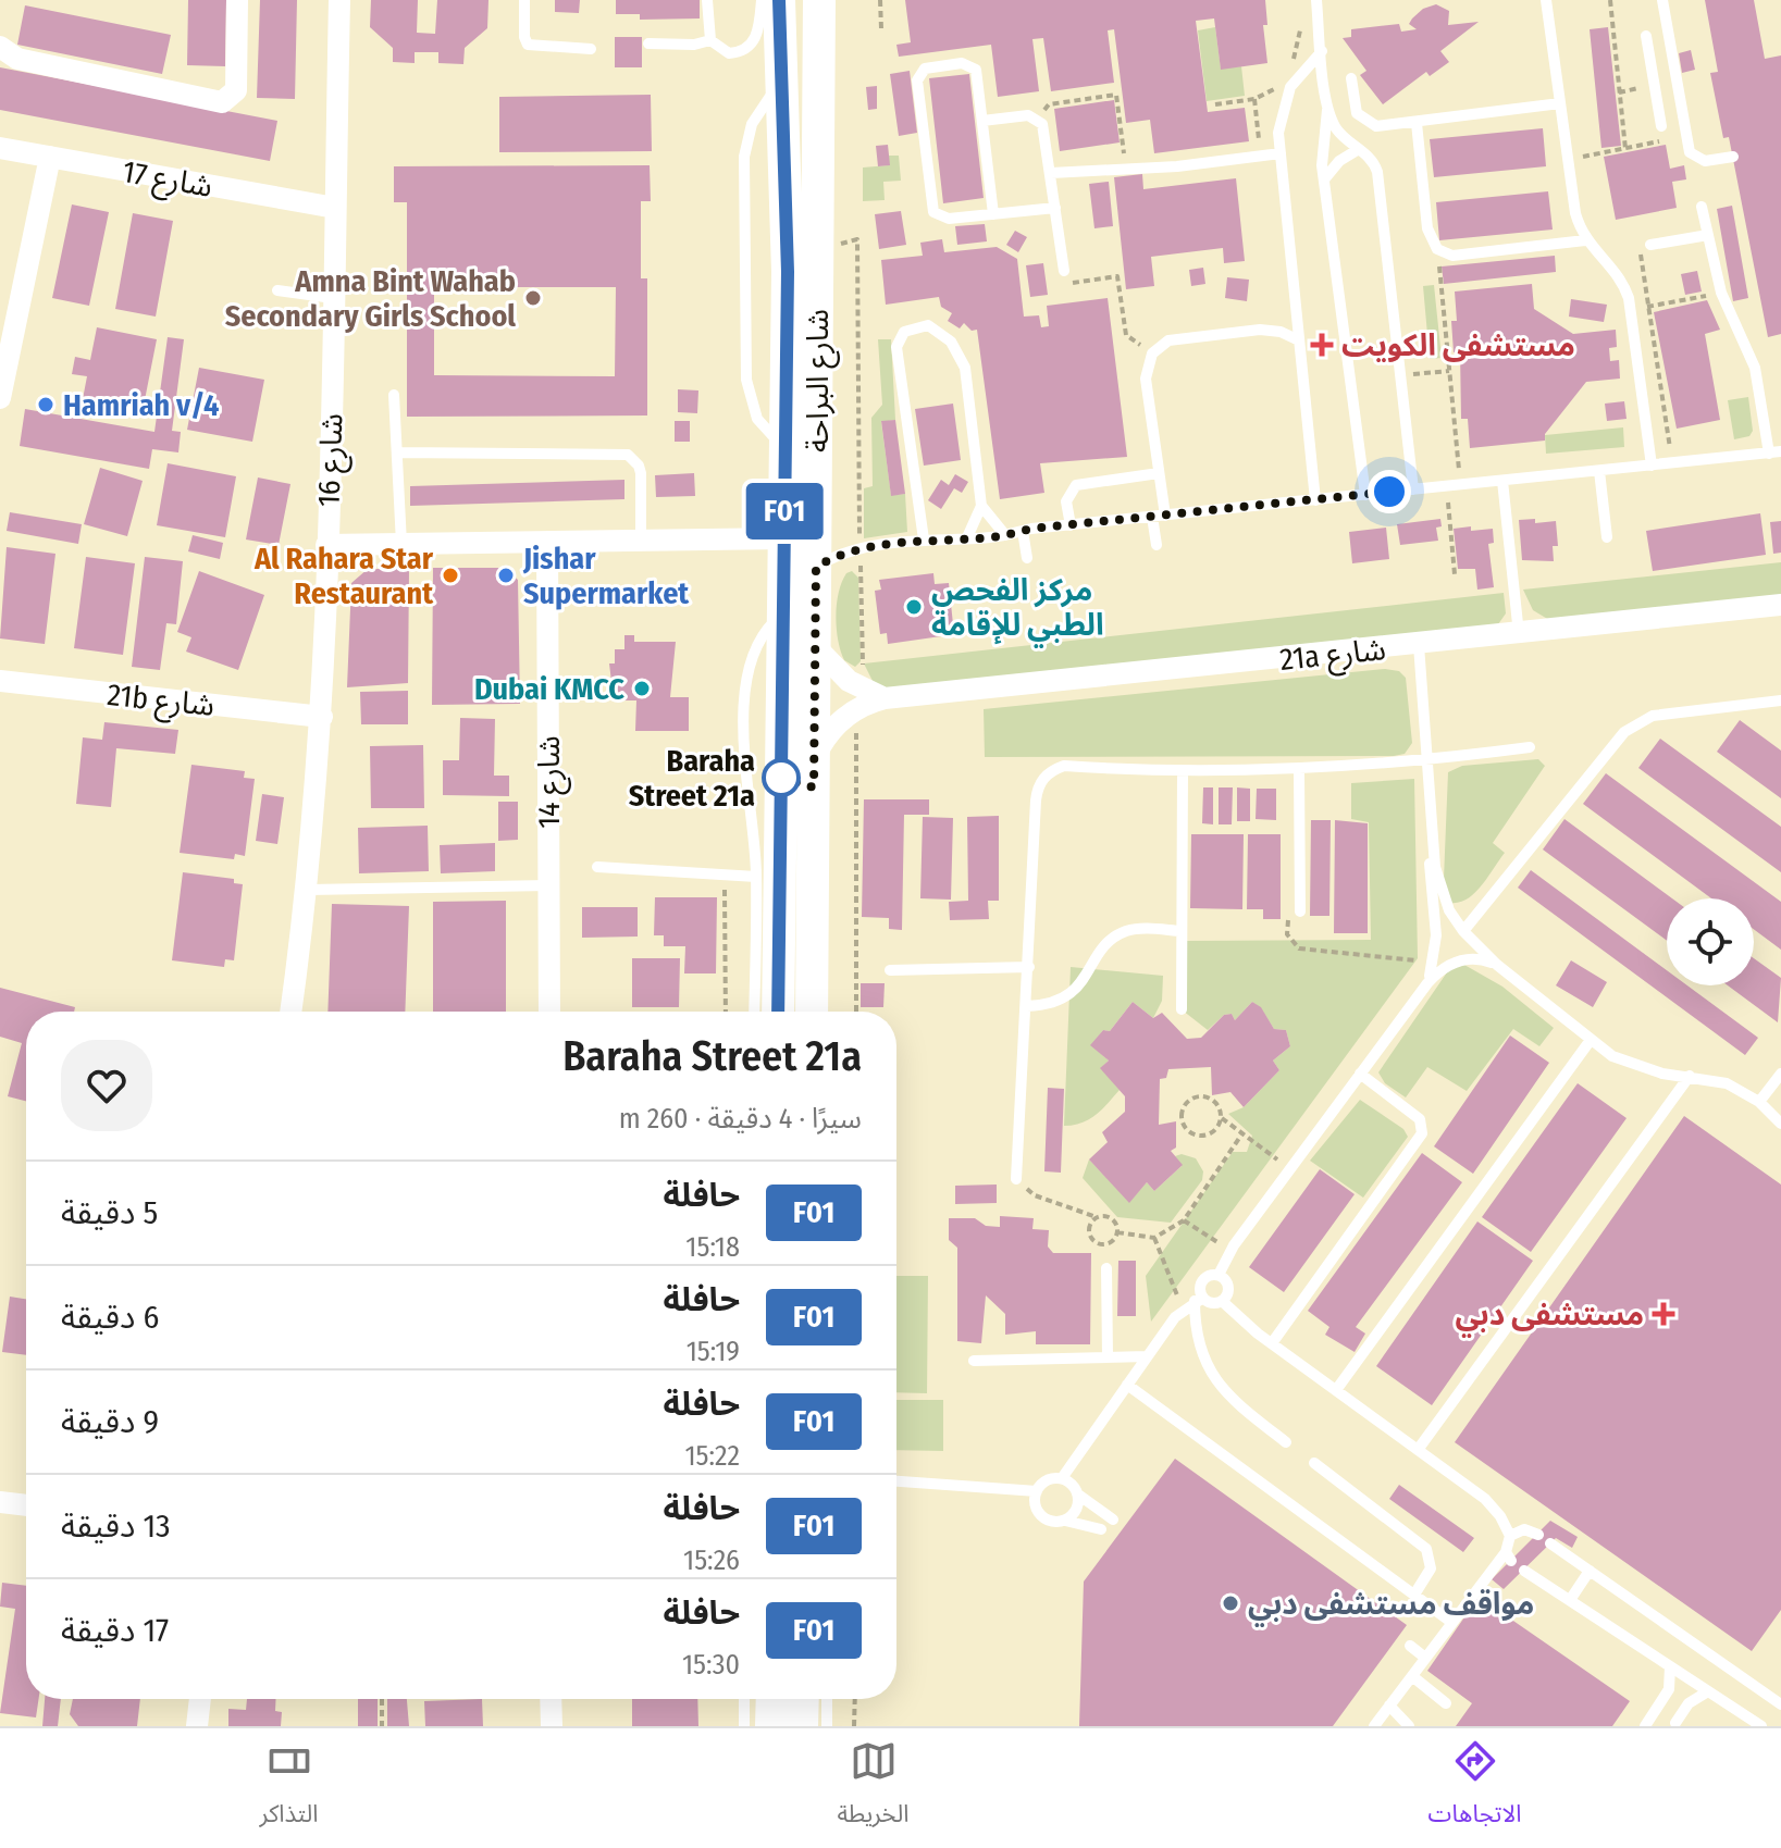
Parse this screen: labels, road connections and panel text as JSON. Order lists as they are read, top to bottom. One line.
{"streets":{"street":["شارع 17","شارع البراحة","شارع 16","21a شارع","21b شارع","شارع 14"]},"crossings":[["شارع 17","شارع 16"],["شارع البراحة","21a شارع"],["شارع 16","21b شارع"]],"places":{"other":["Amna Bint Wahab Secondary Girls School","Hamriah v/4","Al Rahara Star Restaurant","Jishar Supermarket","مركز الفحص الطبي للإقامة","Dubai KMCC","Baraha Street 21a","مواقف مستشفى دبي"],"health":["مستشفى الكويت","مستشفى دبي"]},"lines":["bus line F01"],"page":{"on_map":"F01","heading":["Baraha Street 21a","سيرًا · 4 دقيقة · 260 m"],"list":[{"mark":"F01","name":"حافلة","note":"15:18","value":"5 دقيقة"},{"mark":"F01","name":"حافلة","note":"15:19","value":"6 دقيقة"},{"mark":"F01","name":"حافلة","note":"15:22","value":"9 دقيقة"},{"mark":"F01","name":"حافلة","note":"15:26","value":"13 دقيقة"},{"mark":"F01","name":"حافلة","note":"15:30","value":"17 دقيقة"}],"tabs":["الاتجاهات","الخريطة","التذاكر"]}}
